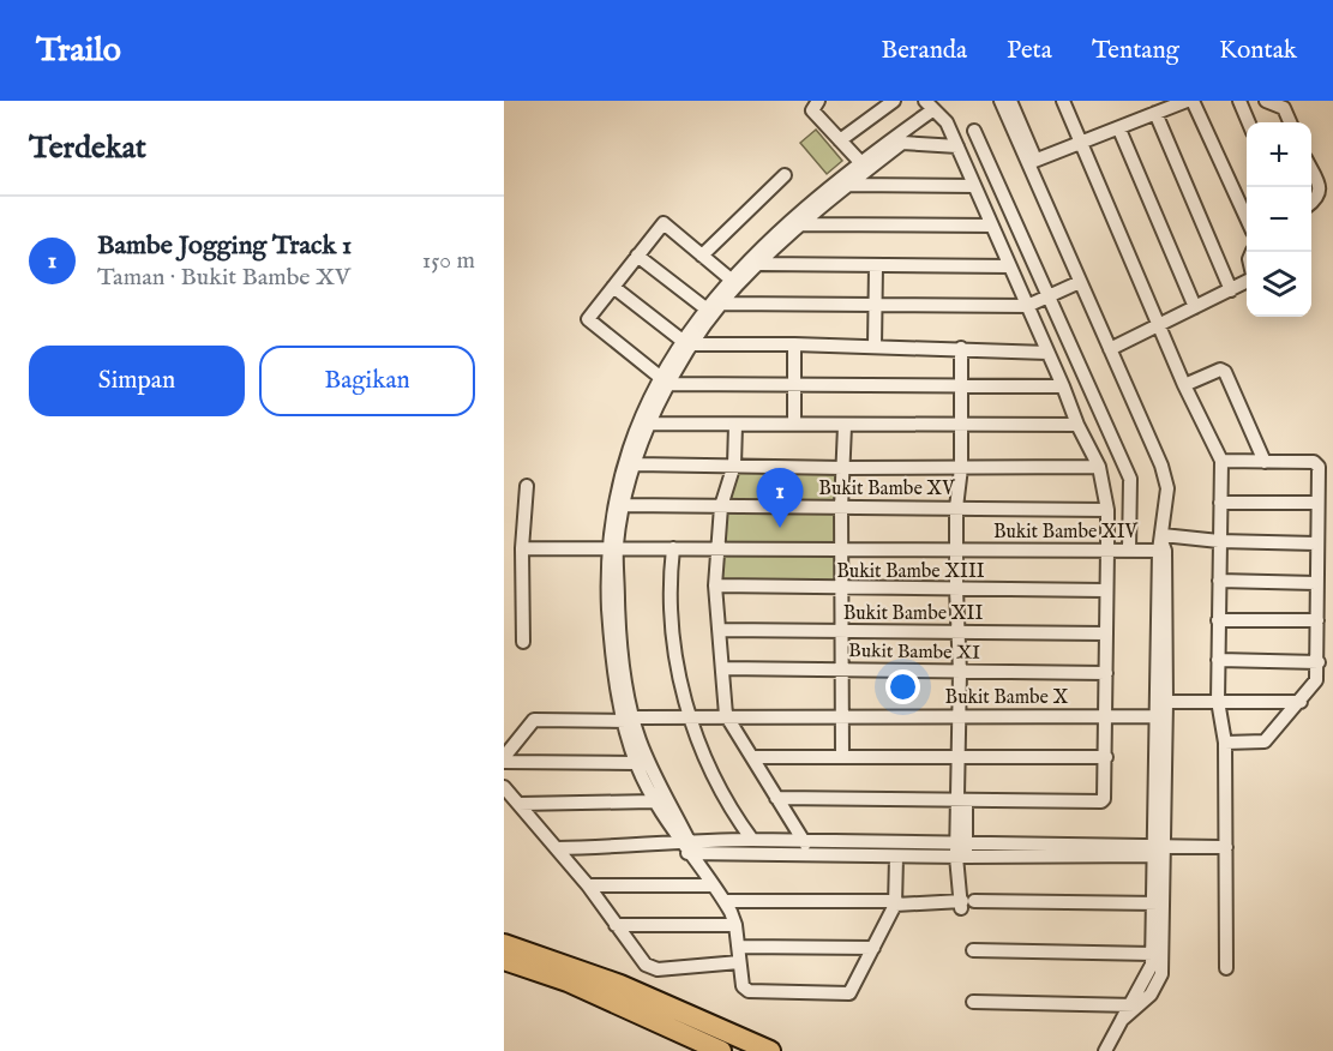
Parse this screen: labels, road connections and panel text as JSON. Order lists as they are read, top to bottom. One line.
{"streets":{"street":["Bukit Bambe XV","Bukit Bambe XIV","Bukit Bambe XIII","Bukit Bambe XII","Bukit Bambe XI","Bukit Bambe X"]},"page":{"header":"Trailo","nav":["Beranda","Peta","Tentang","Kontak"],"heading":"Terdekat","map_buttons":["+","−"],"list":[{"mark":"1","name":"Bambe Jogging Track 1","note":"Taman · Bukit Bambe XV","value":"150 m"}],"buttons":["Simpan","Bagikan"],"pins":"1"}}
